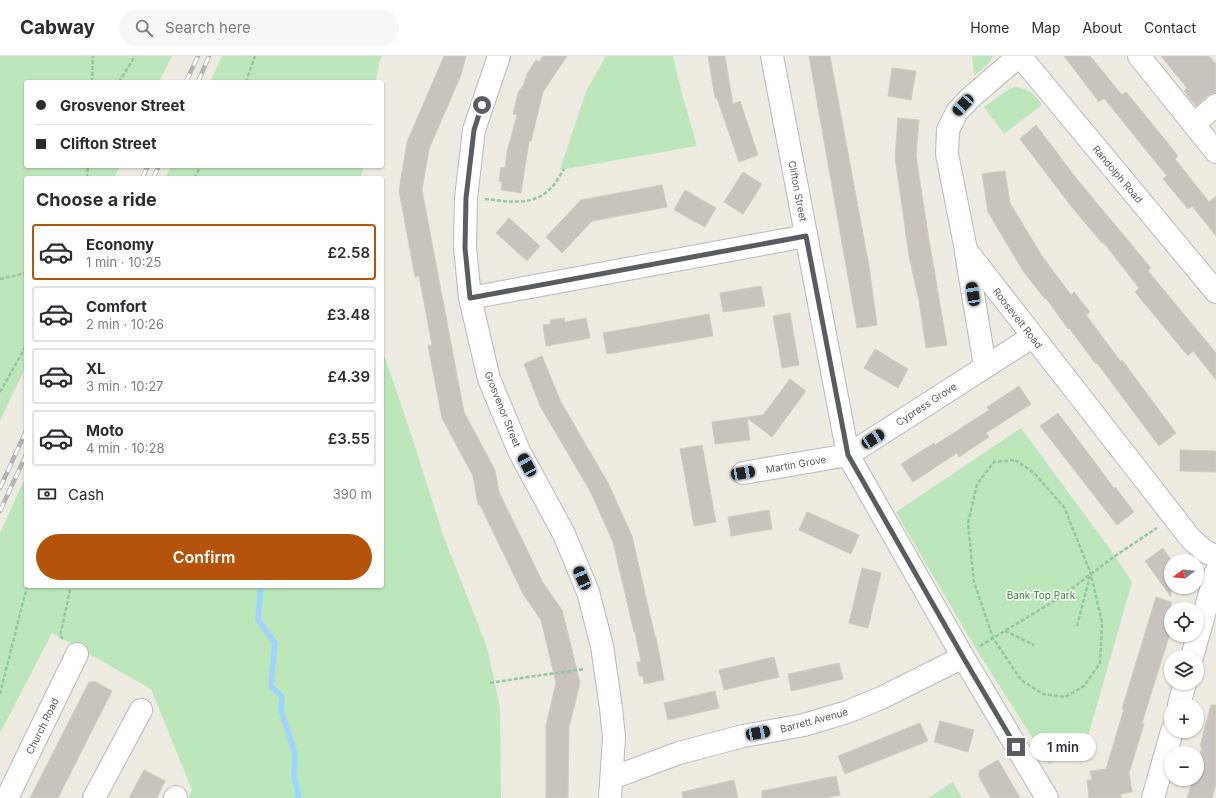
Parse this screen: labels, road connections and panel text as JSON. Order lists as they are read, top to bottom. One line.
{"streets":{"street":["Randolph Road","Clifton Street","Roosevelt Road","Cypress Grove","Grosvenor Street","Martin Grove","Barrett Avenue","Church Road"]},"crossings":[["Randolph Road","Roosevelt Road"],["Clifton Street","Cypress Grove"],["Clifton Street","Martin Grove"],["Clifton Street","Barrett Avenue"],["Roosevelt Road","Cypress Grove"],["Cypress Grove","Martin Grove"],["Grosvenor Street","Barrett Avenue"]],"parks":["Bank Top Park"],"north":"left","page":{"header":"Cabway","search":"Search here","nav":["Home","Map","About","Contact"],"banner":["Grosvenor Street","Clifton Street"],"heading":"Choose a ride","list":[{"name":"Economy","note":"1 min · 10:25","value":"£2.58"},{"name":"Comfort","note":"2 min · 10:26","value":"£3.48"},{"name":"XL","note":"3 min · 10:27","value":"£4.39"},{"name":"Moto","note":"4 min · 10:28","value":"£3.55"}],"pay":["Cash","390 m"],"buttons":"Confirm","map_buttons":["+","−"],"bubble":"1 min"}}
